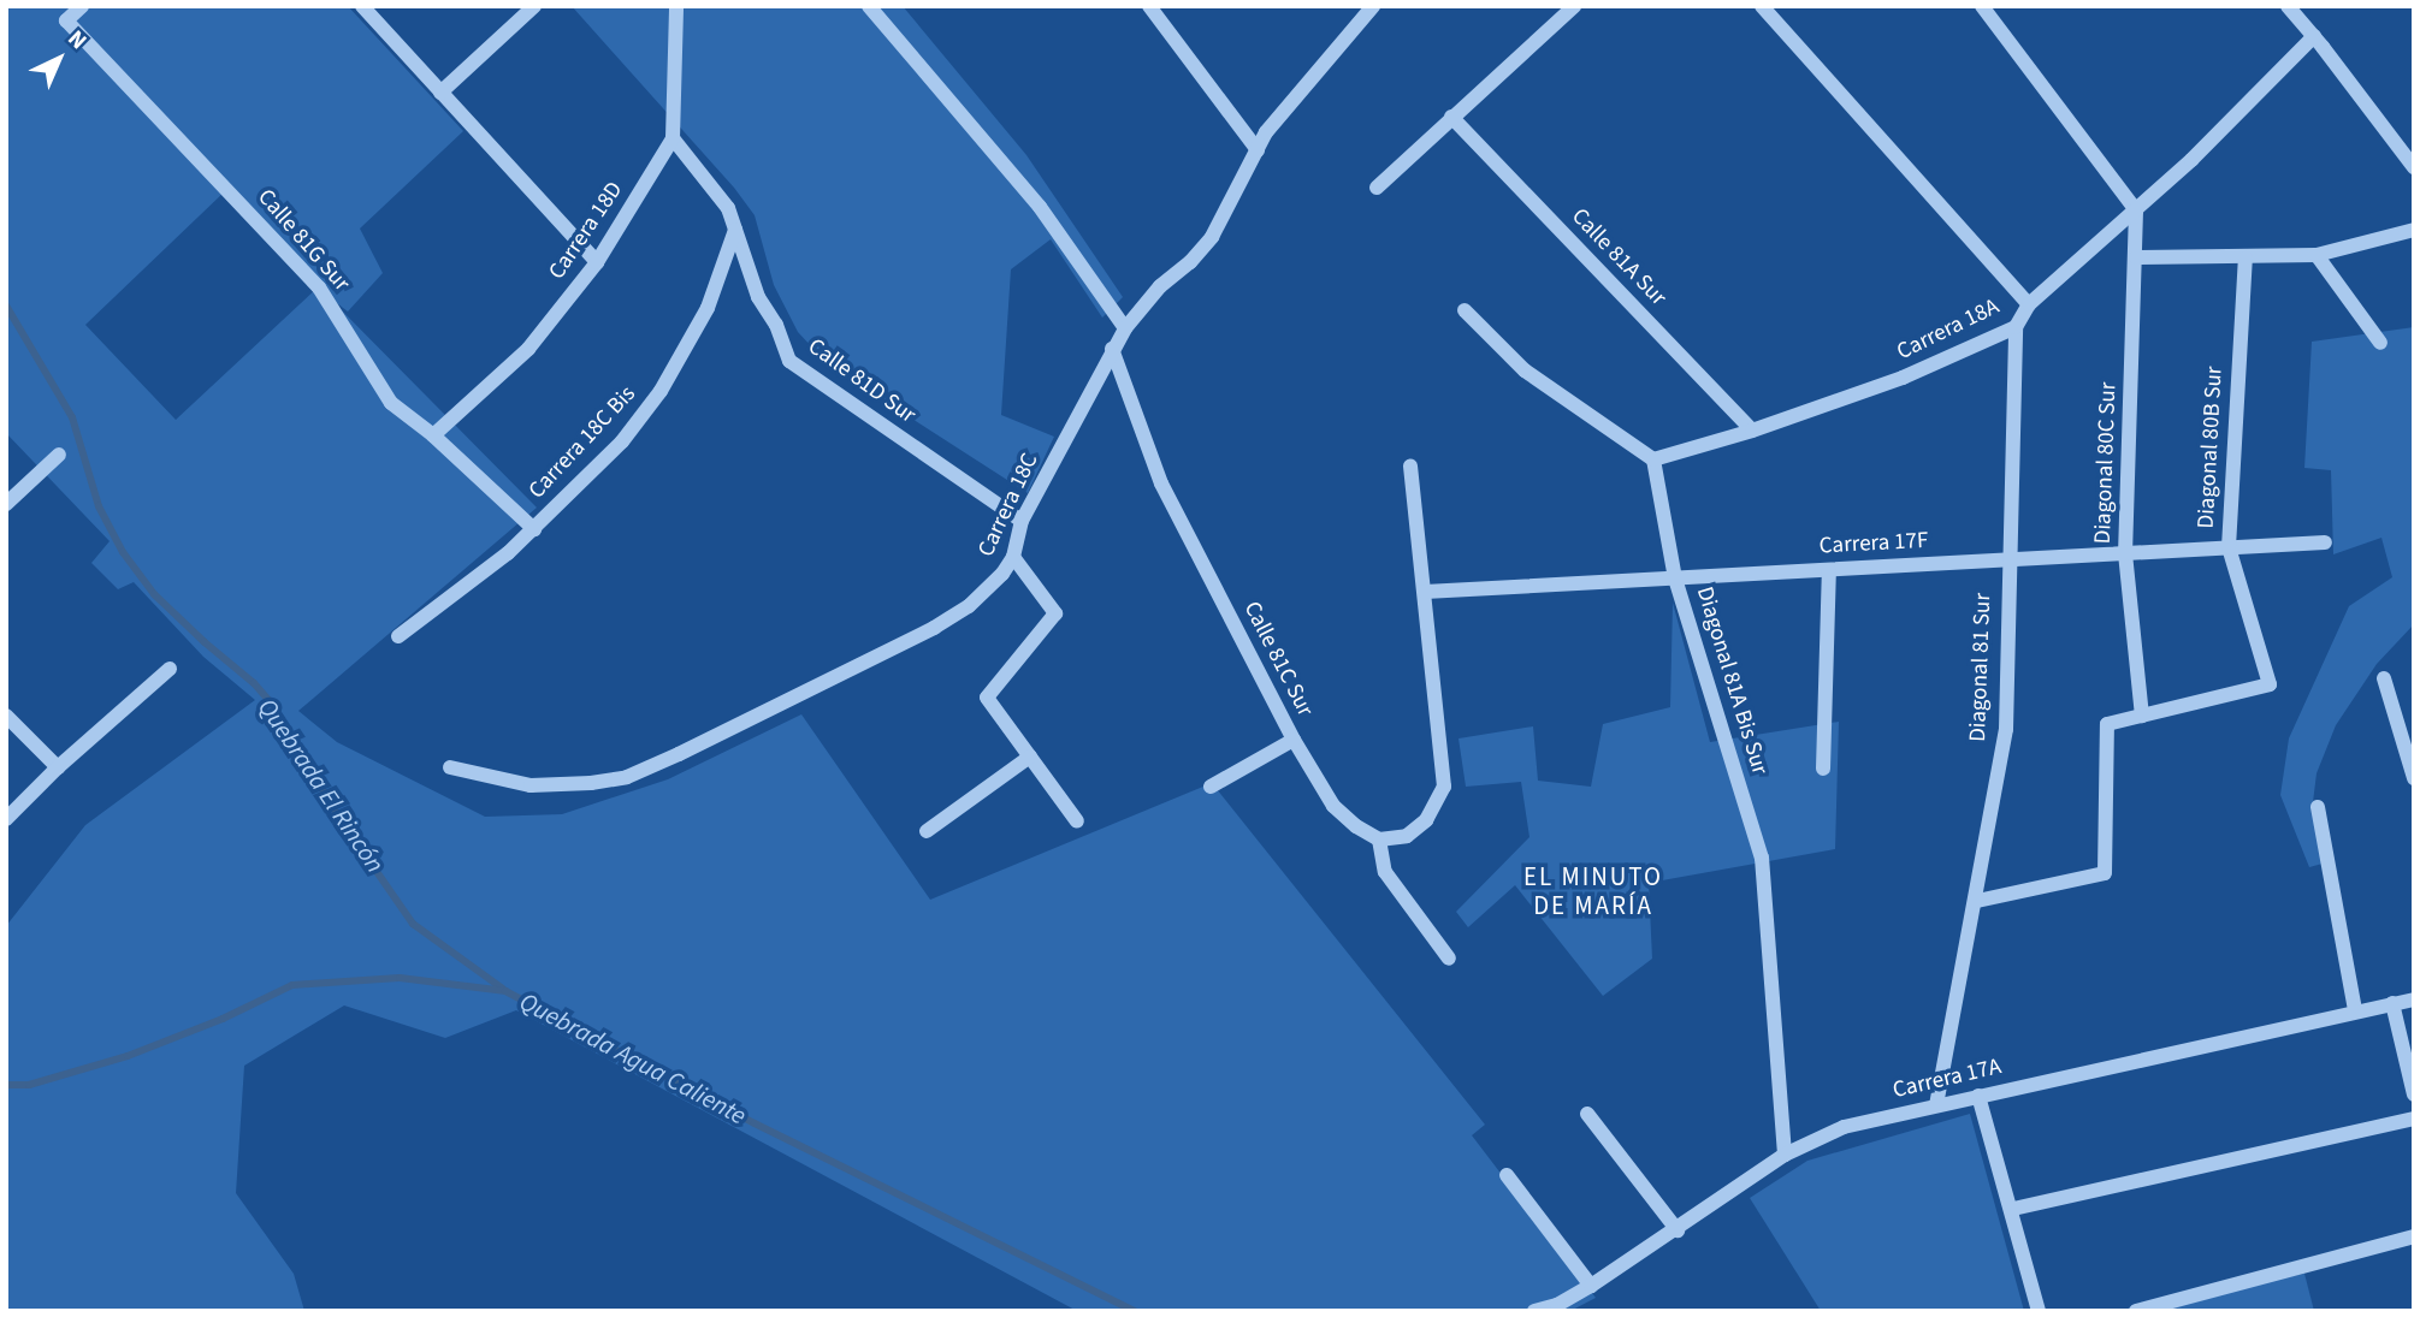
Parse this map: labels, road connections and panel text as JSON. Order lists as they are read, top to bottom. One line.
{"streets":{"street":["Carrera 18D","Calle 81G Sur","Calle 81A Sur","Carrera 18A","Calle 81D Sur","Carrera 18C Bis","Diagonal 80B Sur","Diagonal 80C Sur","Carrera 18C","Carrera 17F","Calle 81C Sur","Diagonal 81 Sur","Diagonal 81A Bis Sur","Carrera 17A"]},"crossings":[["Carrera 18D","Calle 81G Sur"],["Carrera 18D","Calle 81D Sur"],["Calle 81G Sur","Carrera 18C Bis"],["Calle 81A Sur","Carrera 18A"],["Carrera 18A","Diagonal 80C Sur"],["Carrera 18A","Diagonal 81 Sur"],["Carrera 18A","Diagonal 81A Bis Sur"],["Calle 81D Sur","Carrera 18C Bis"],["Calle 81D Sur","Carrera 18C"],["Diagonal 80B Sur","Diagonal 80C Sur"],["Diagonal 80B Sur","Carrera 17F"],["Diagonal 80C Sur","Carrera 17F"],["Carrera 18C","Calle 81C Sur"],["Carrera 17F","Diagonal 81 Sur"],["Carrera 17F","Diagonal 81A Bis Sur"],["Diagonal 81 Sur","Carrera 17A"],["Diagonal 81A Bis Sur","Carrera 17A"]],"districts":["EL MINUTO DE MARÍA"],"water":["Quebrada El Rincón","Quebrada Agua Caliente"],"north":"top right"}
